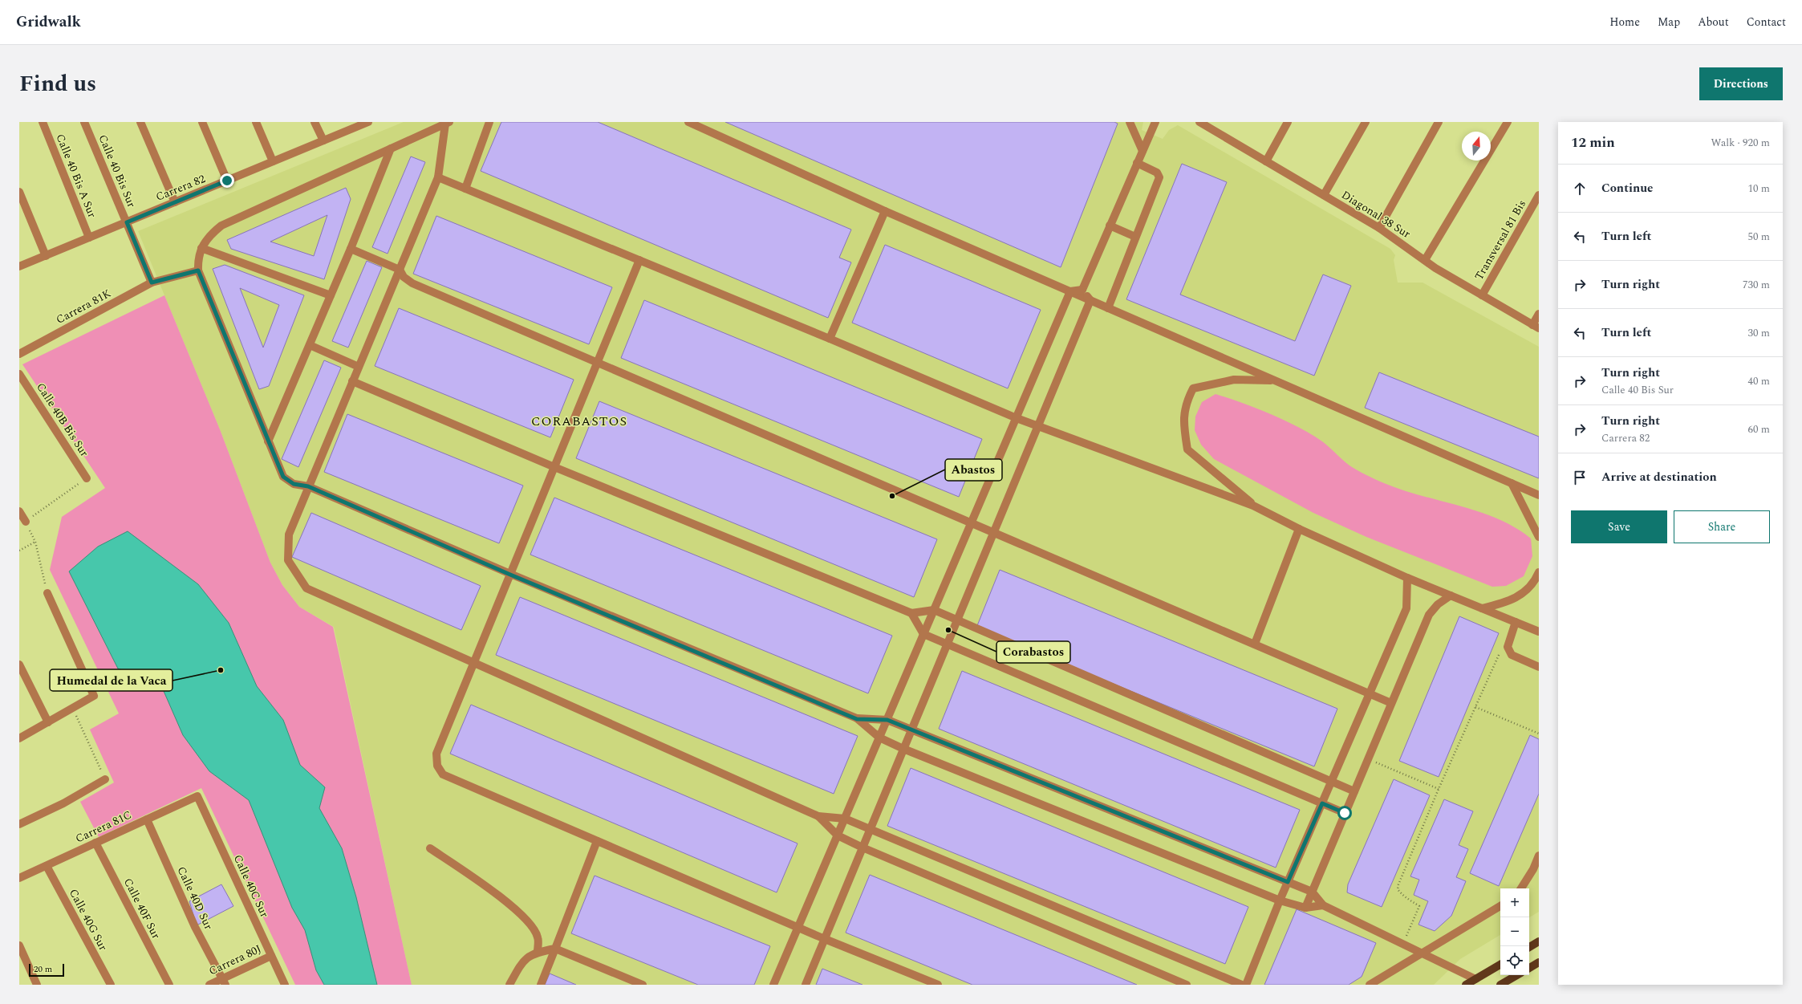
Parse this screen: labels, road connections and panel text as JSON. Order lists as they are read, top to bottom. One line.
{"streets":{"street":["Calle 40 Bis Sur","Calle 40 Bis A Sur","Carrera 82","Diagonal 38 Sur","Transversal 81 Bis","Carrera 81K","Calle 40B Bis Sur","Carrera 81C","Calle 40C Sur","Calle 40D Sur","Calle 40F Sur","Calle 40G Sur","Carrera 80J"]},"crossings":[["Calle 40 Bis Sur","Carrera 82"],["Calle 40 Bis Sur","Carrera 81K"],["Calle 40 Bis A Sur","Carrera 82"],["Diagonal 38 Sur","Transversal 81 Bis"],["Carrera 81C","Calle 40C Sur"],["Carrera 81C","Calle 40D Sur"],["Carrera 81C","Calle 40F Sur"],["Carrera 81C","Calle 40G Sur"],["Calle 40C Sur","Carrera 80J"],["Calle 40D Sur","Carrera 80J"]],"districts":["CORABASTOS"],"places":["Abastos","Corabastos","Humedal de la Vaca"],"scale_bar":"20 m","north":"top","page":{"header":"Gridwalk","nav":["Home","Map","About","Contact"],"title":"Find us","buttons":["Directions",["Save","Share"]],"heading":["12 min","Walk · 920 m"],"list":[["Continue","10 m"],["Turn left","50 m"],["Turn right","730 m"],["Turn left","30 m"],["Turn right","Calle 40 Bis Sur","40 m"],["Turn right","Carrera 82","60 m"],"Arrive at destination"],"map_buttons":["+","−"],"scale":"20 m"}}
